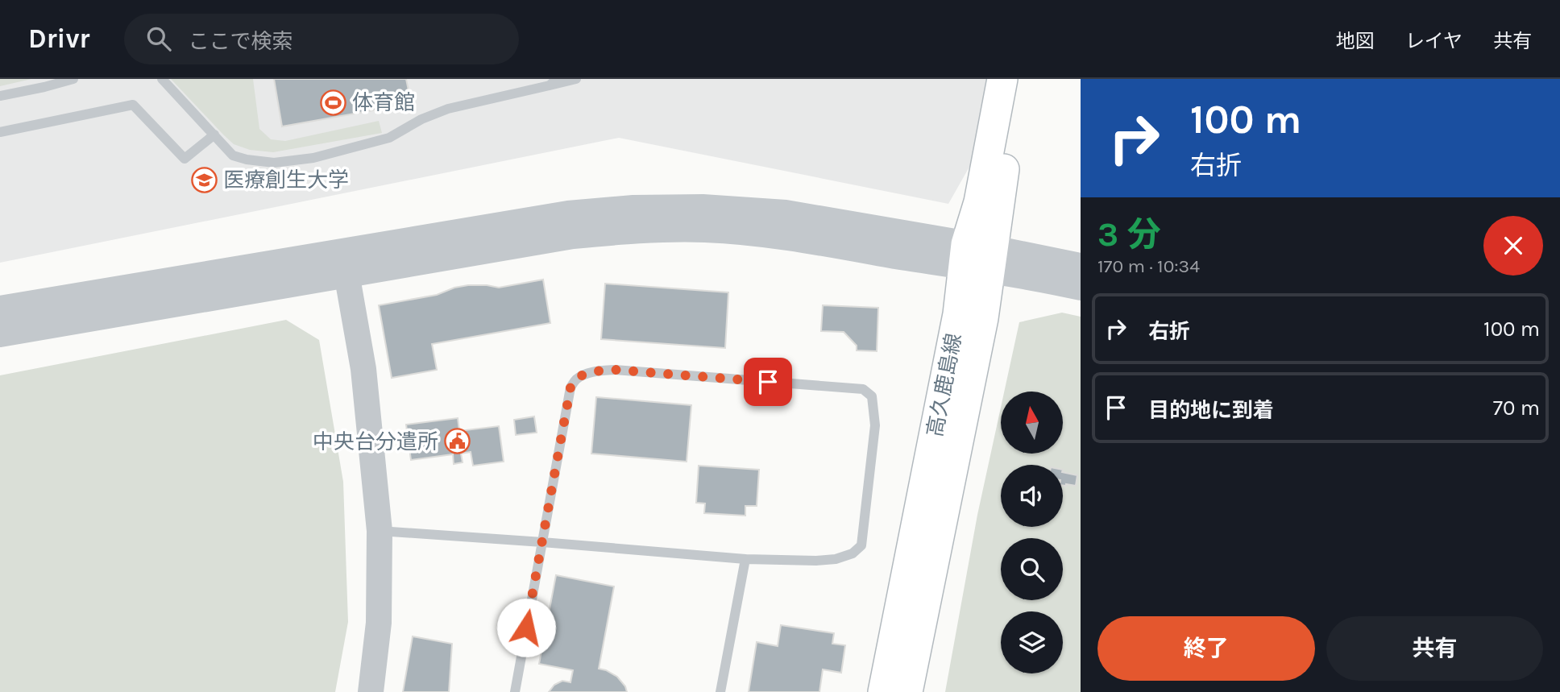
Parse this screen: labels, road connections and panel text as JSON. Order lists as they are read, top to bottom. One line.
{"streets":{"main road":["高久鹿島線"]},"places":{"sports":["体育館"],"school or university":["医療創生大学"],"public building":["中央台分遣所"]},"north":"top","page":{"header":"Drivr","search":"ここで検索","nav":["地図","レイヤ","共有"],"turn":["100 m","右折"],"heading":["3 分","170 m · 10:34"],"list":[{"name":"右折","value":"100 m"},{"name":"目的地に到着","value":"70 m"}],"buttons":["終了","共有"]}}
